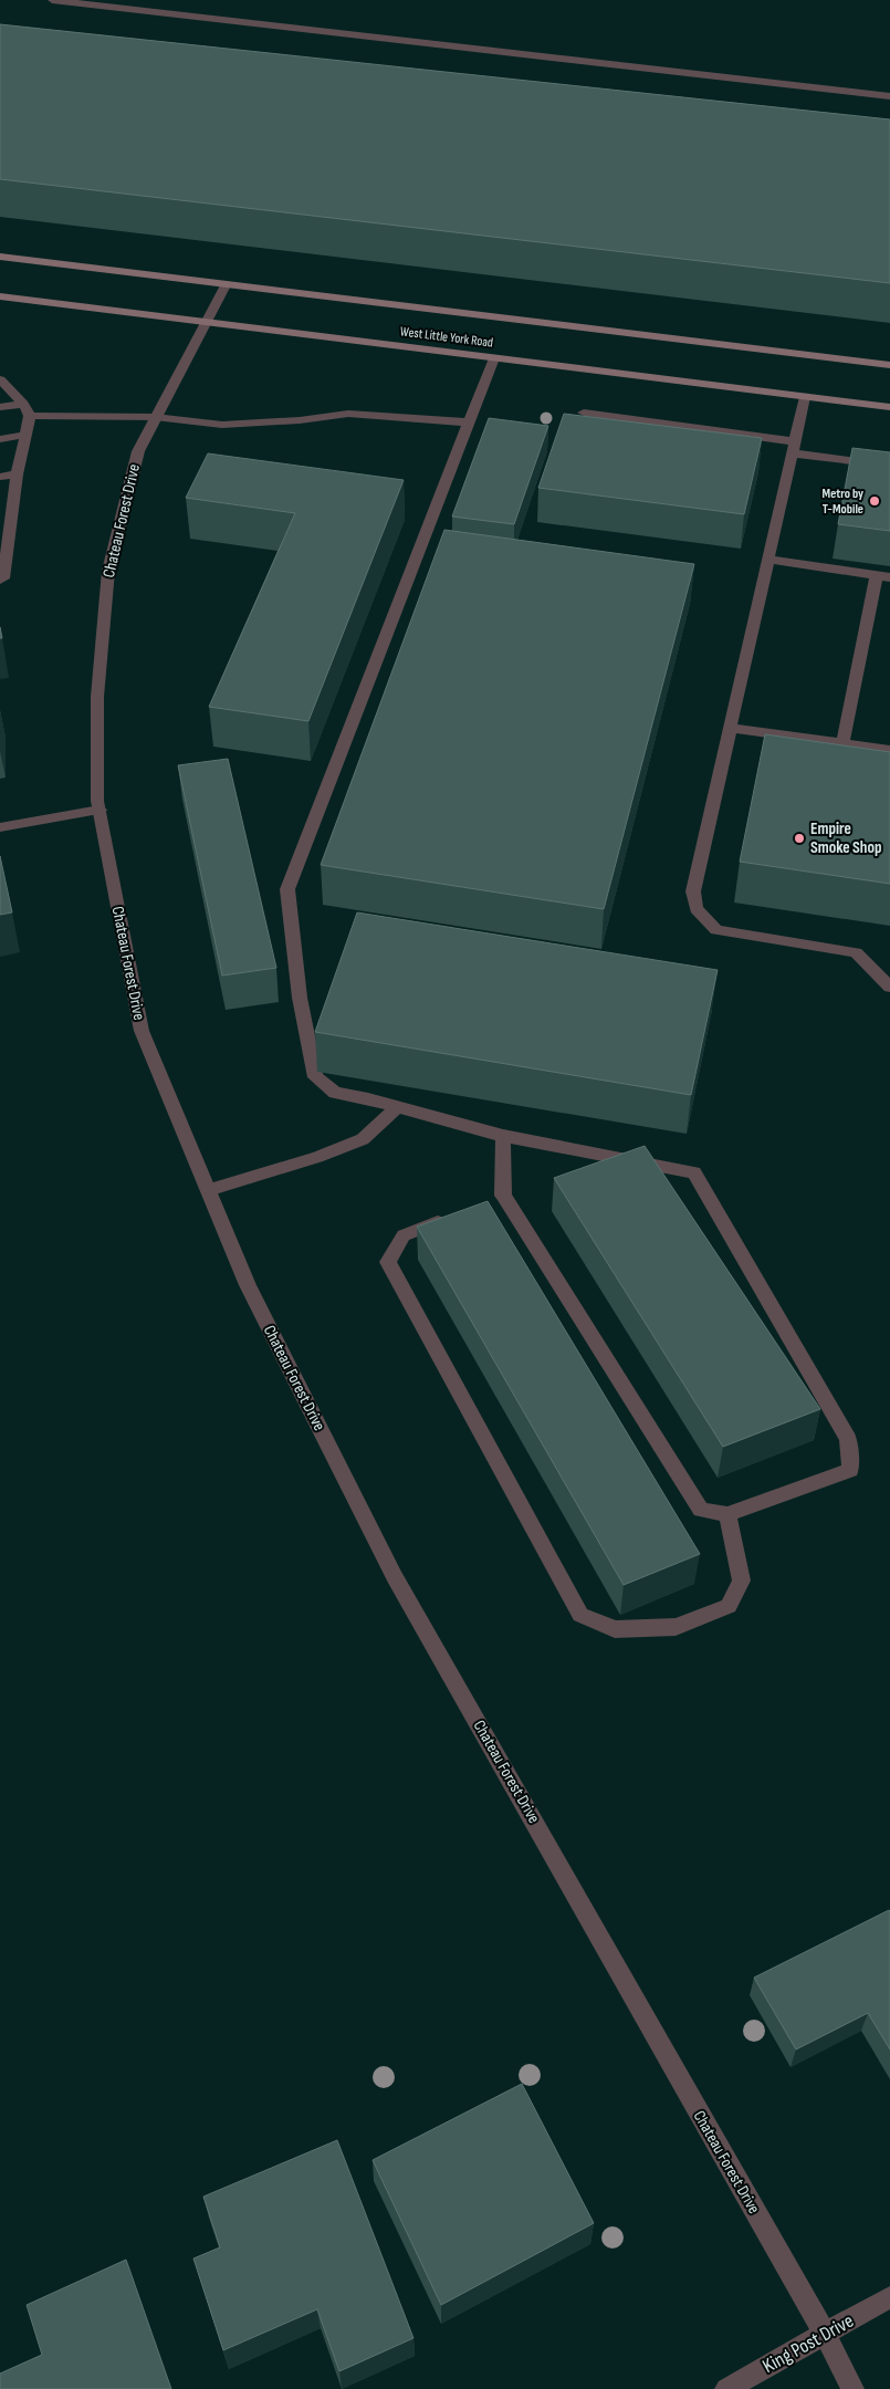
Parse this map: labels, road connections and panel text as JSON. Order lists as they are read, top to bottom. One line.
{"streets":{"main road":["West Little York Road"],"street":["Chateau Forest Drive","King Post Drive"]},"crossings":[["West Little York Road","Chateau Forest Drive"],["Chateau Forest Drive","King Post Drive"]],"places":["Metro by T-Mobile","Empire Smoke Shop"]}
